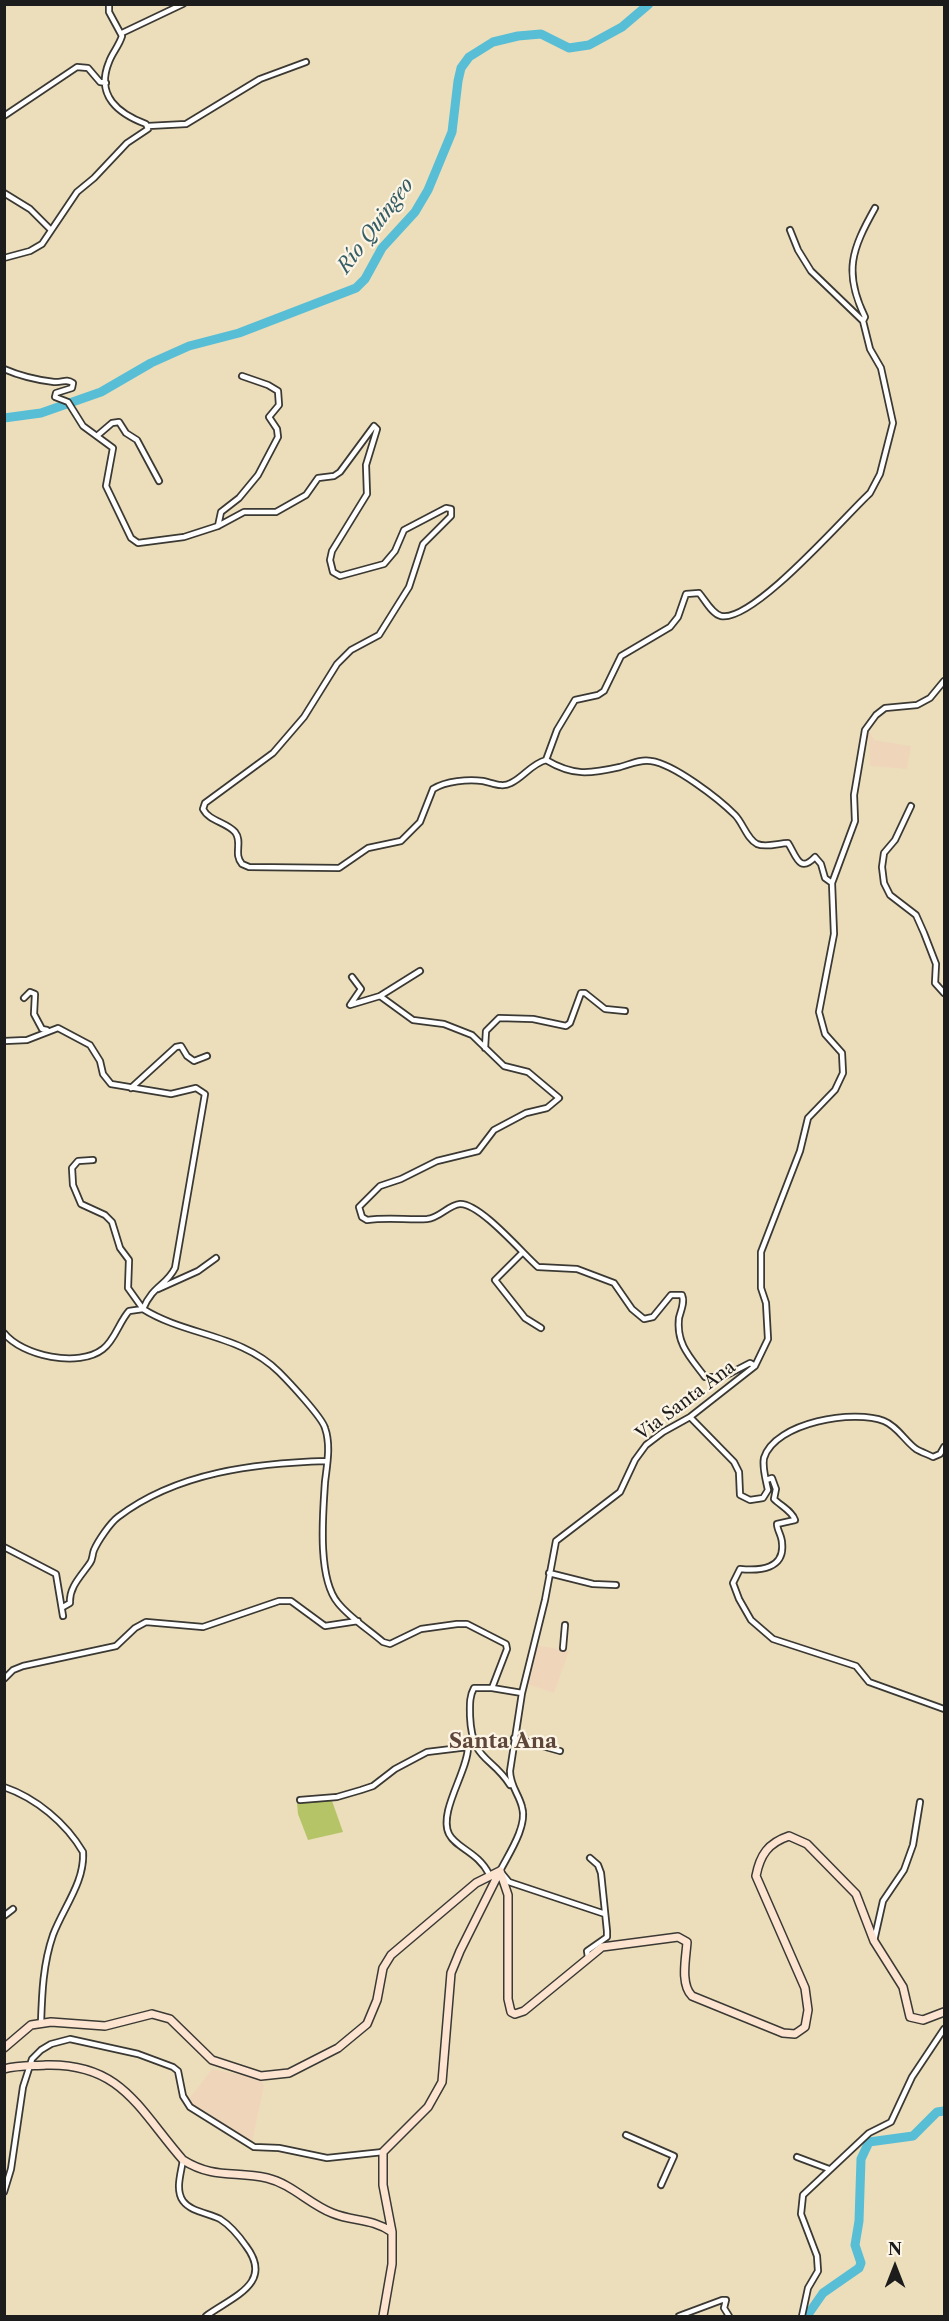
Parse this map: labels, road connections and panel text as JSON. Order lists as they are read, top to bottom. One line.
{"streets":{"street":["Via Santa Ana"]},"districts":["Santa Ana"],"water":["Río Quingeo"],"north":"top"}
